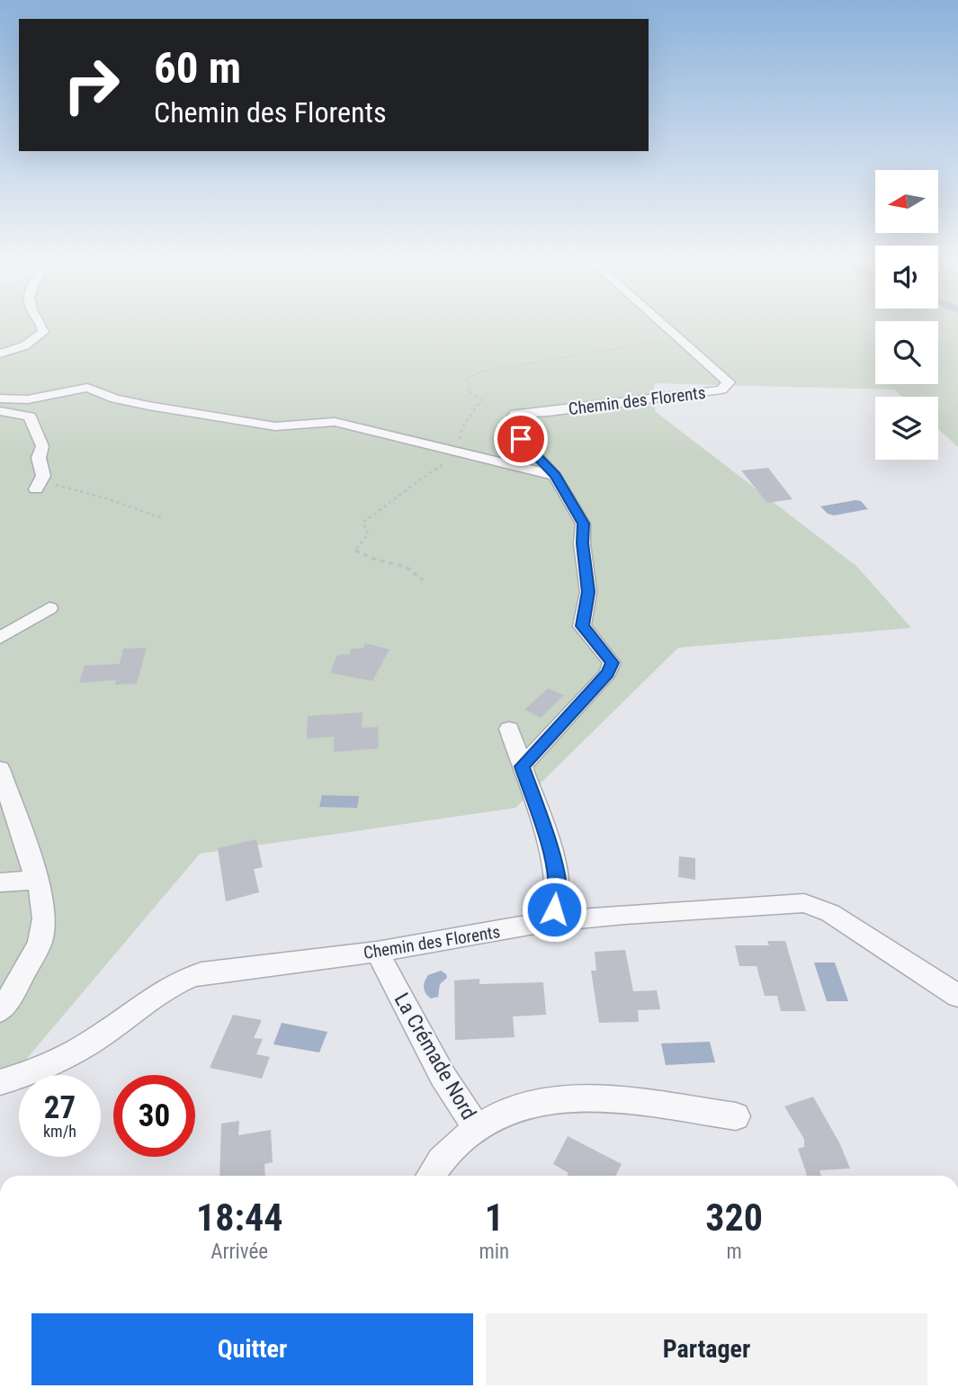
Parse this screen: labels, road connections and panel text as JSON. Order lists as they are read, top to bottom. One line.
{"streets":{"street":["Chemin des Florents","La Crémade Nord"]},"crossings":[["Chemin des Florents","La Crémade Nord"]],"north":"left","page":{"turn":["60 m","Chemin des Florents"],"speed":"27 km/h","limit":"30","eta":["18:44","Arrivée","1","min","320","m"],"buttons":["Quitter","Partager"]}}
